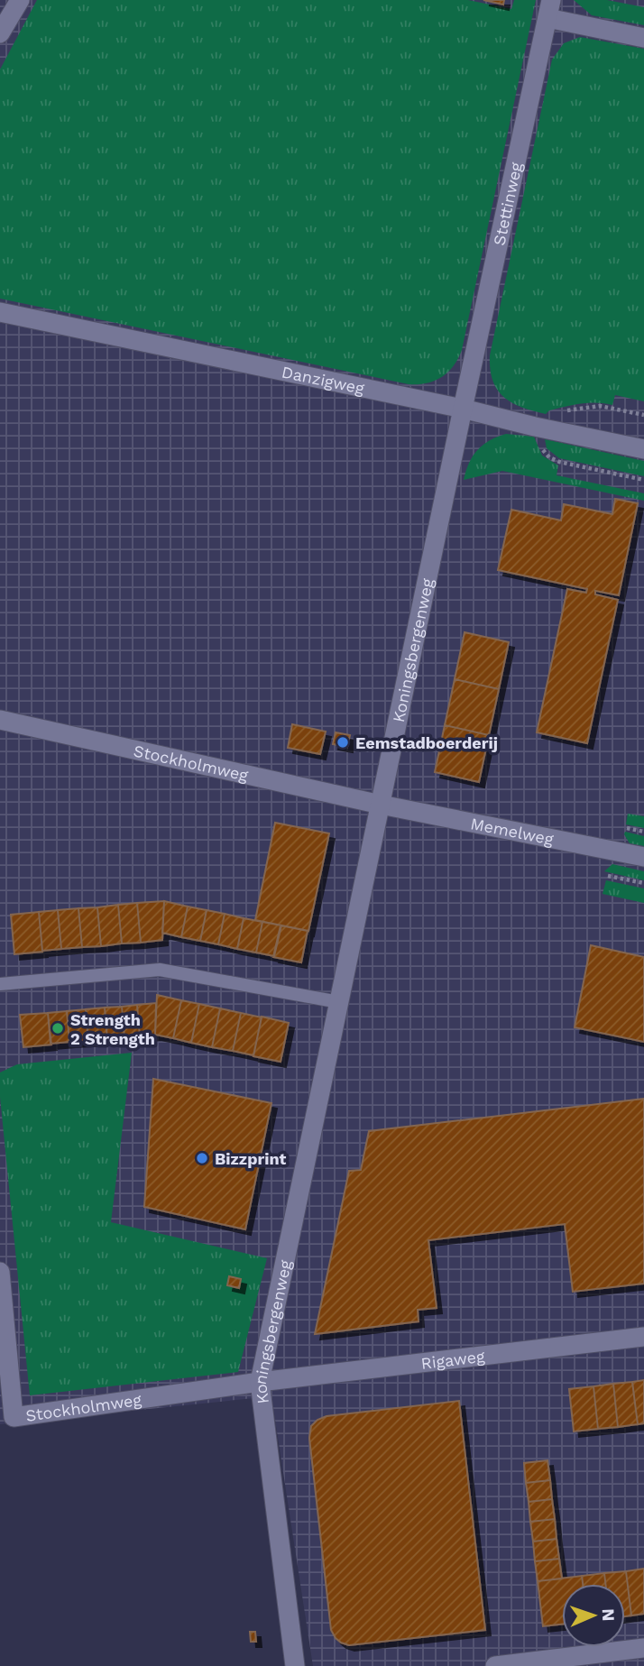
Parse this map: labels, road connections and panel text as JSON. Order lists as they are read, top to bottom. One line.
{"streets":{"street":["Stettinweg","Danzigweg","Koningsbergenweg","Stockholmweg","Memelweg","Rigaweg"]},"crossings":[["Stettinweg","Danzigweg"],["Stettinweg","Koningsbergenweg"],["Danzigweg","Koningsbergenweg"],["Koningsbergenweg","Stockholmweg"],["Koningsbergenweg","Memelweg"],["Koningsbergenweg","Rigaweg"],["Stockholmweg","Memelweg"],["Stockholmweg","Rigaweg"]],"places":["Eemstadboerderij","Strength 2 Strength","Bizzprint"],"north":"right"}
